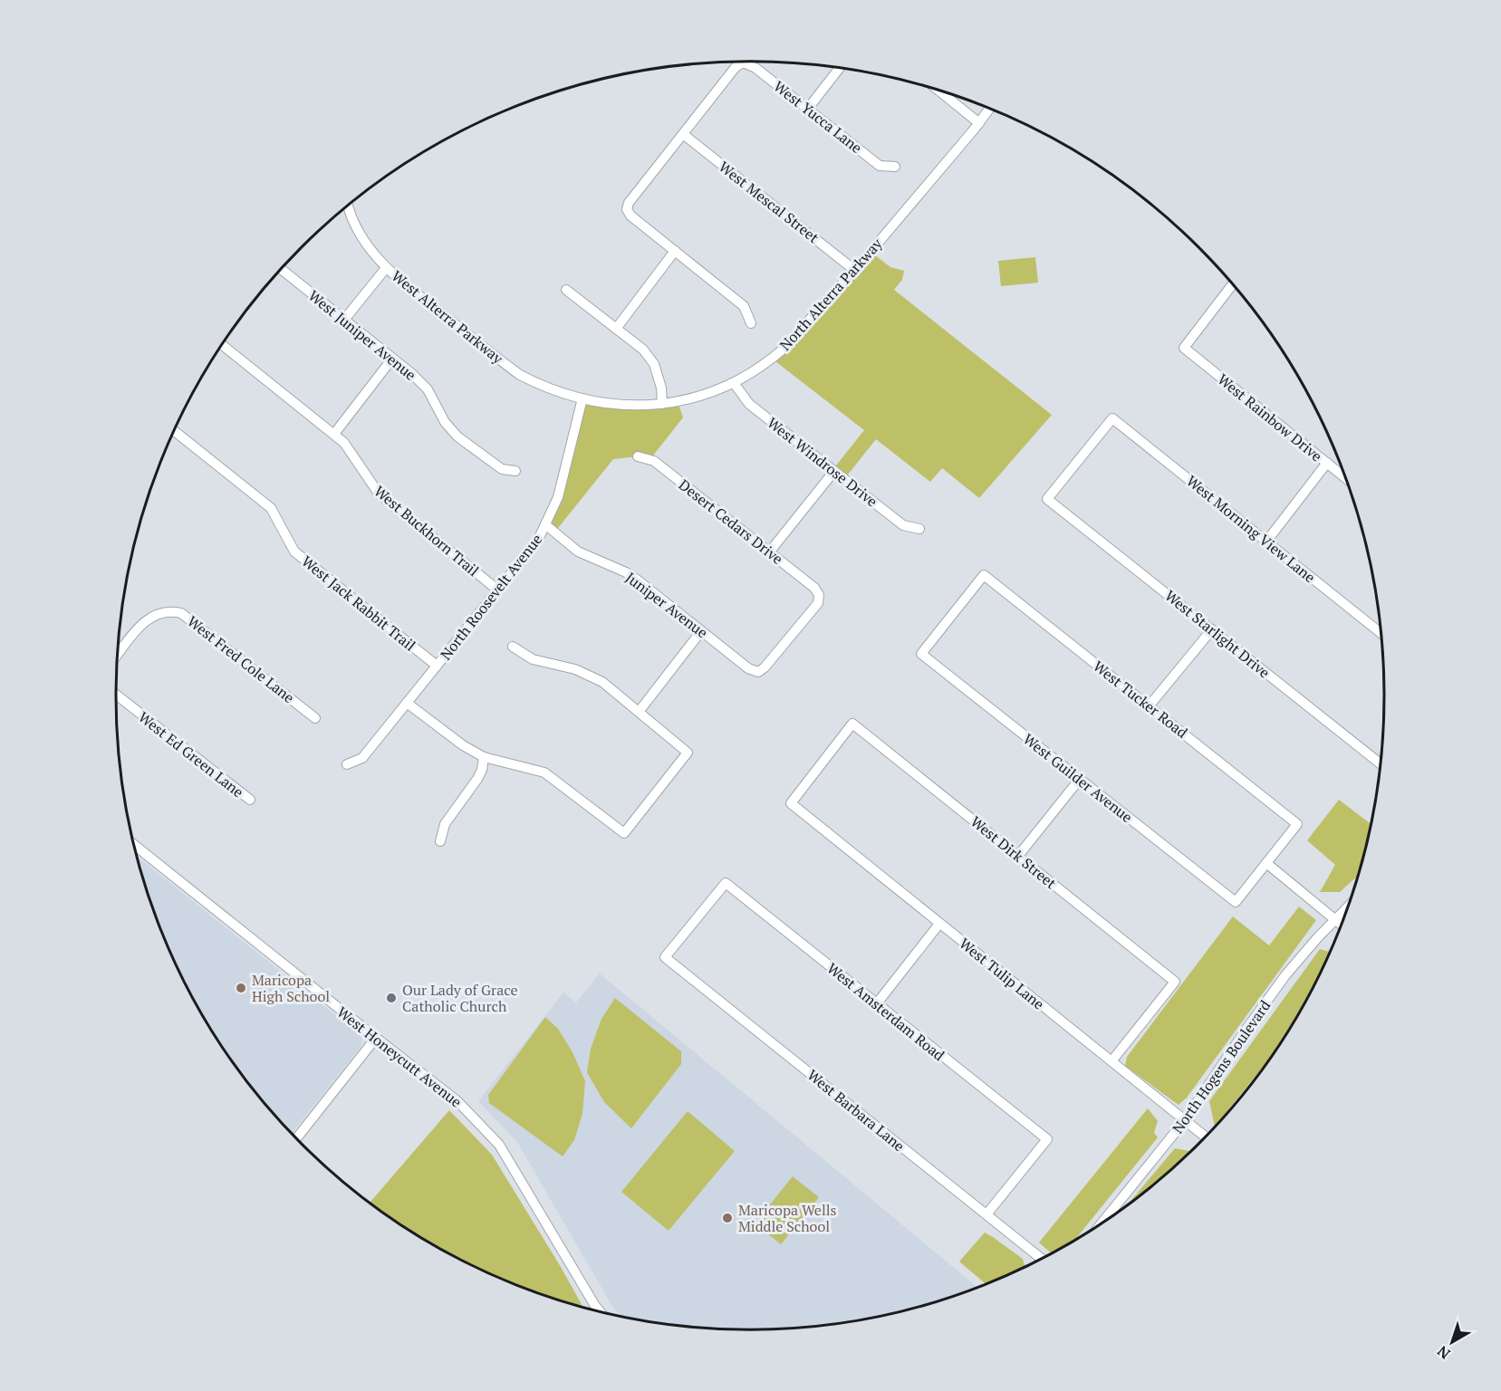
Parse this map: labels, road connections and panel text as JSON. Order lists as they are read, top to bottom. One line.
{"streets":{"street":["West Yucca Lane","West Mescal Street","North Alterra Parkway","West Alterra Parkway","West Juniper Avenue","West Rainbow Drive","West Windrose Drive","Desert Cedars Drive","West Morning View Lane","West Buckhorn Trail","North Roosevelt Avenue","West Jack Rabbit Trail","Juniper Avenue","West Starlight Drive","West Fred Cole Lane","West Tucker Road","West Ed Green Lane","West Guilder Avenue","West Dirk Street","West Tulip Lane","West Amsterdam Road","West Honeycutt Avenue","North Hogens Boulevard","West Barbara Lane"]},"crossings":[["West Yucca Lane","West Mescal Street"],["West Mescal Street","North Alterra Parkway"],["North Alterra Parkway","West Alterra Parkway"],["North Alterra Parkway","West Windrose Drive"],["North Alterra Parkway","North Roosevelt Avenue"],["West Alterra Parkway","North Roosevelt Avenue"],["Desert Cedars Drive","Juniper Avenue"],["West Morning View Lane","West Starlight Drive"],["West Buckhorn Trail","North Roosevelt Avenue"],["North Roosevelt Avenue","West Jack Rabbit Trail"],["North Roosevelt Avenue","Juniper Avenue"],["West Tucker Road","West Guilder Avenue"],["West Dirk Street","West Tulip Lane"],["West Tulip Lane","North Hogens Boulevard"],["West Amsterdam Road","West Barbara Lane"]],"places":["Maricopa High School","Our Lady of Grace Catholic Church","Maricopa Wells Middle School"],"north":"bottom left"}
